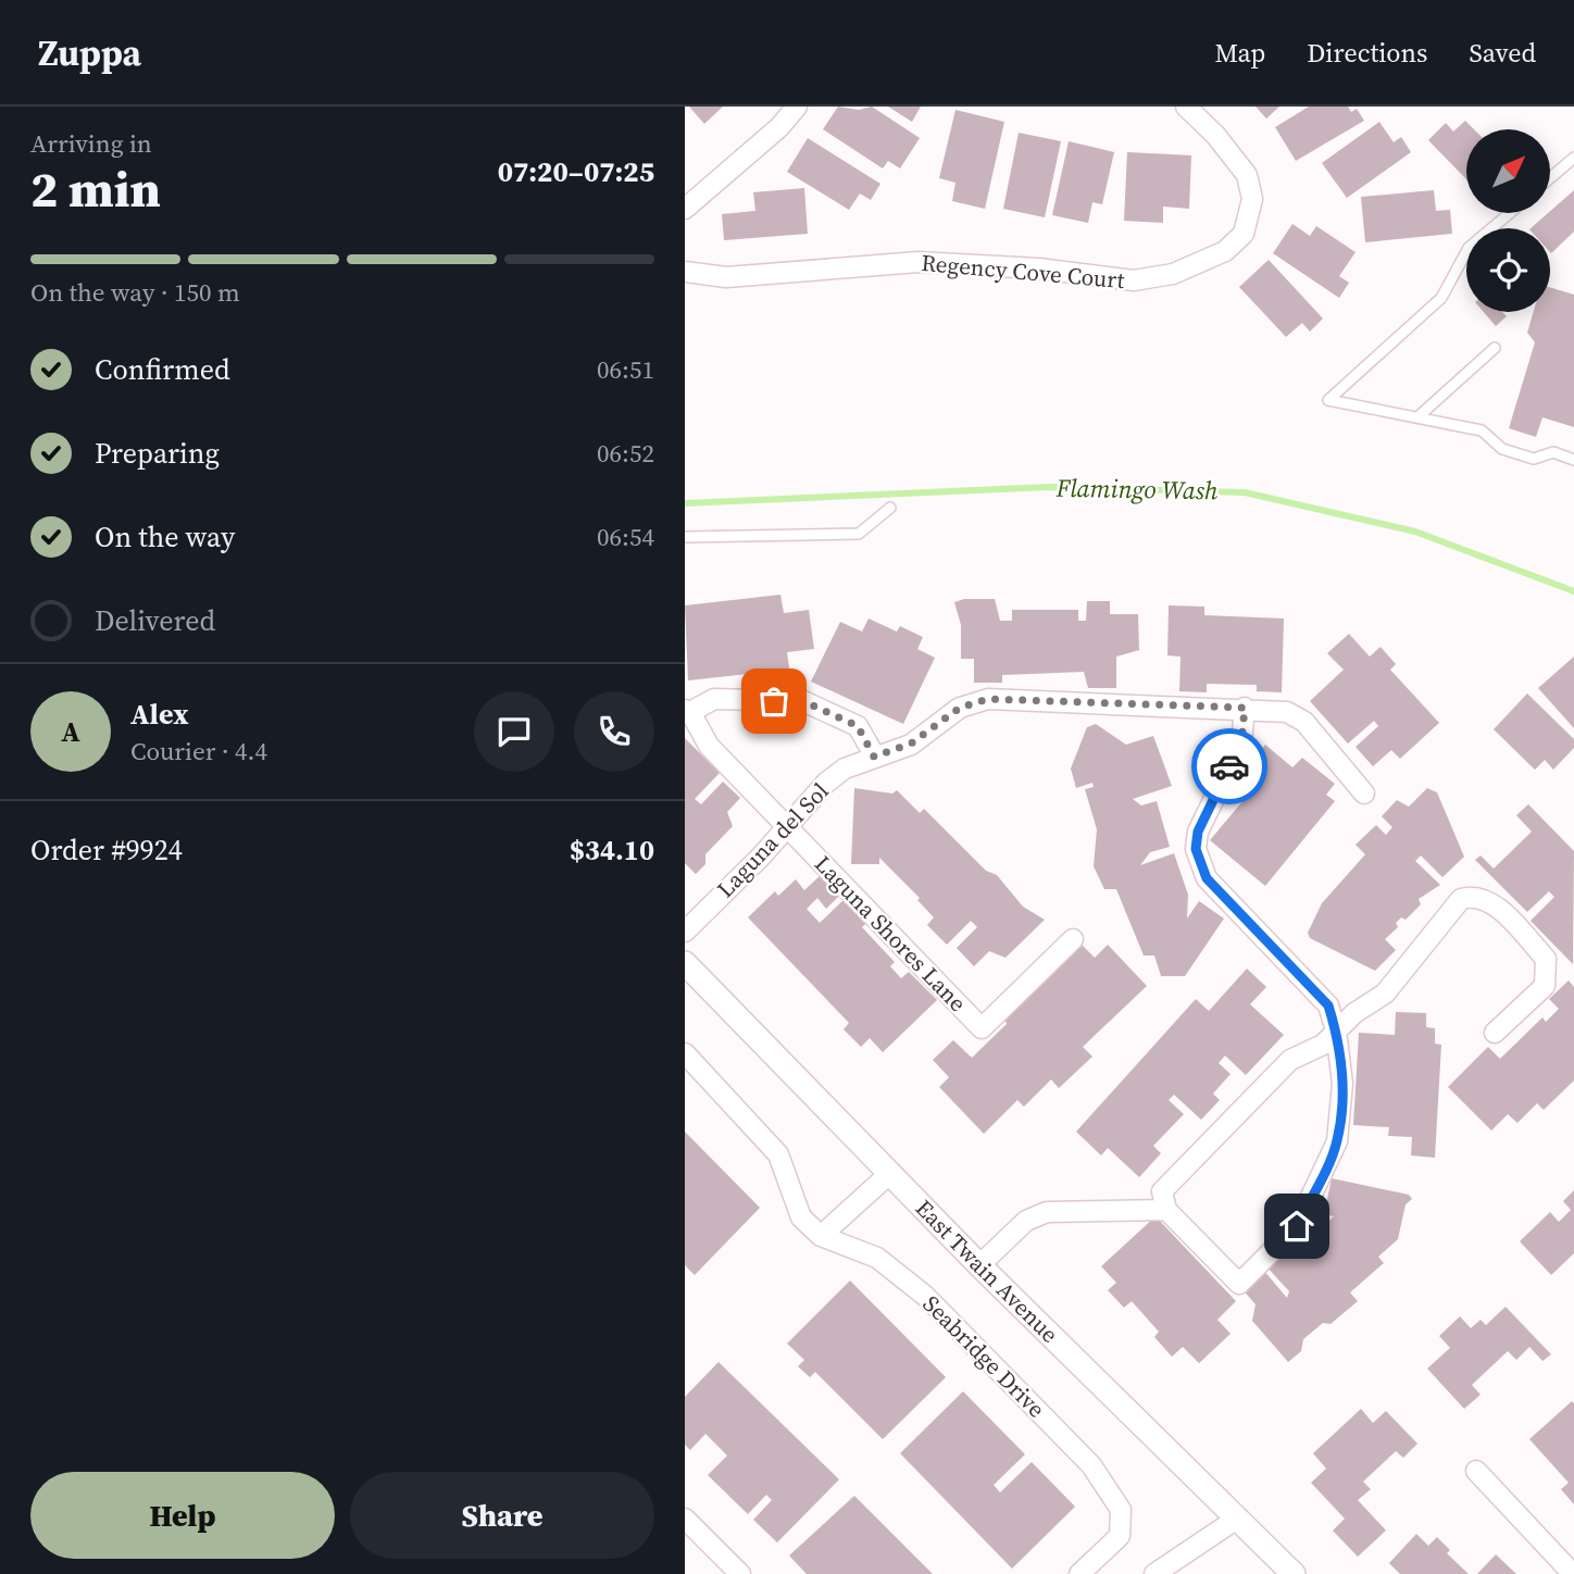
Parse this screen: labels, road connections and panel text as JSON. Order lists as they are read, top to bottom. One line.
{"streets":{"street":["Regency Cove Court","Laguna del Sol","Laguna Shores Lane","East Twain Avenue","Seabridge Drive"]},"crossings":[["Laguna del Sol","Laguna Shores Lane"]],"water":["Flamingo Wash"],"north":"top right","page":{"header":"Zuppa","nav":["Map","Directions","Saved"],"heading":["2 min","Arriving in","07:20–07:25"],"panel":["Alex","Courier · 4.4","Order #9924","$34.10"],"bar":"On the way · 150 m","list":[["Confirmed","06:51"],["Preparing","06:52"],["On the way","06:54"],"Delivered"],"round":"A","buttons":["Help","Share"]}}
